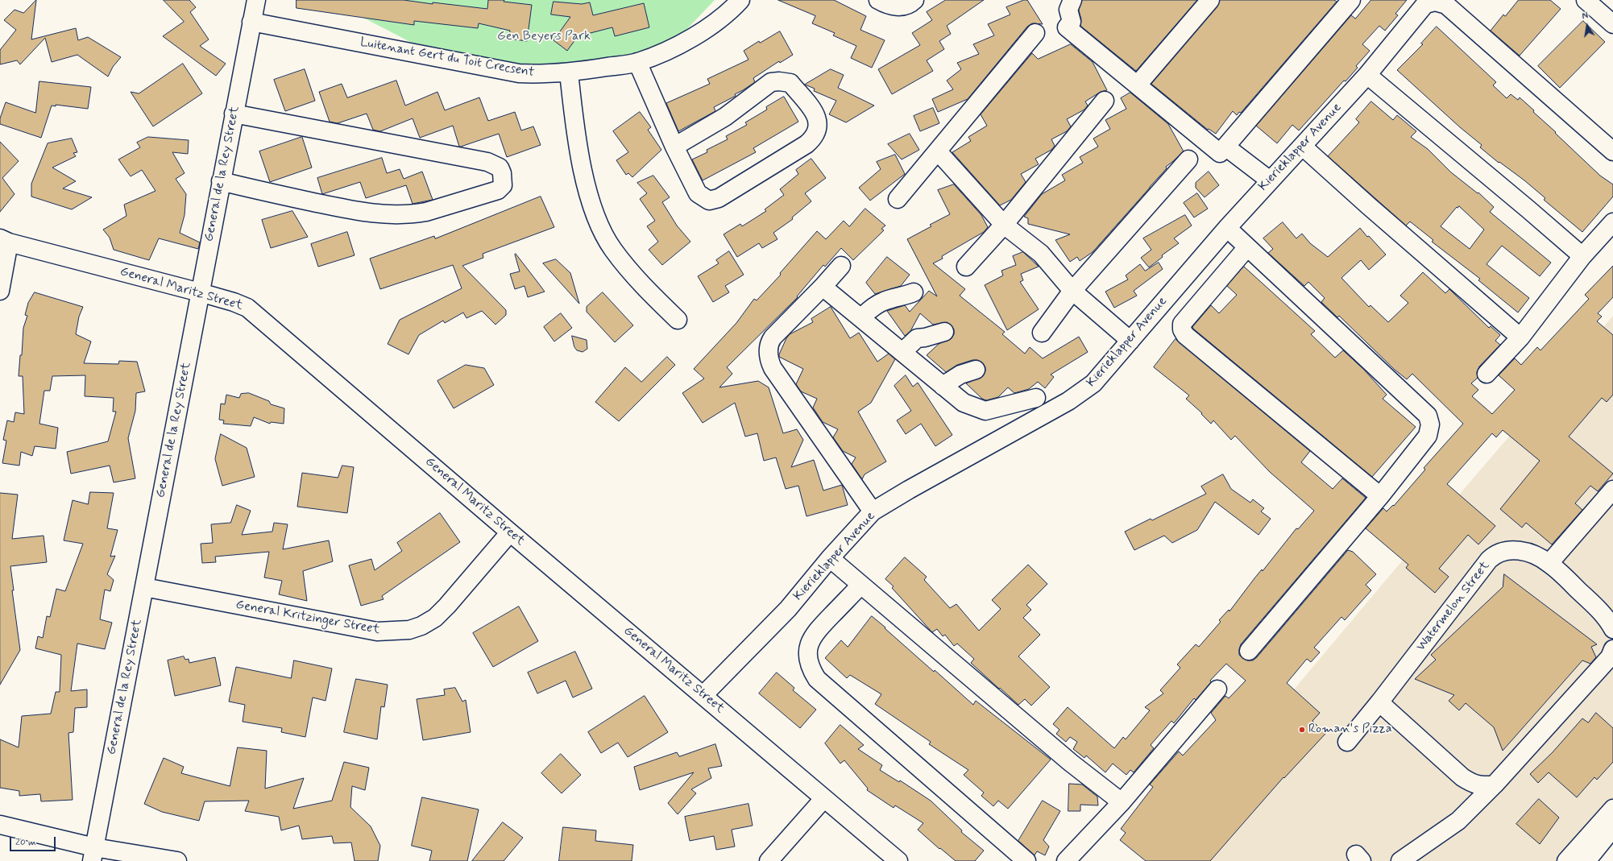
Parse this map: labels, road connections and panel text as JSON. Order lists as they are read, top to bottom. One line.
{"streets":{"street":["Luitenant Gert du Toit Crecsent","Kierieklapper Avenue","General de la Rey Street","General Maritz Street","Watermelon Street","General Kritzinger Street"]},"crossings":[["Luitenant Gert du Toit Crecsent","General de la Rey Street"],["Kierieklapper Avenue","General Maritz Street"],["General de la Rey Street","General Maritz Street"],["General de la Rey Street","General Kritzinger Street"],["General Maritz Street","General Kritzinger Street"]],"parks":["Gen Beyers Park"],"places":["Roman's Pizza"],"scale_bar":"20 m","north":"top"}
